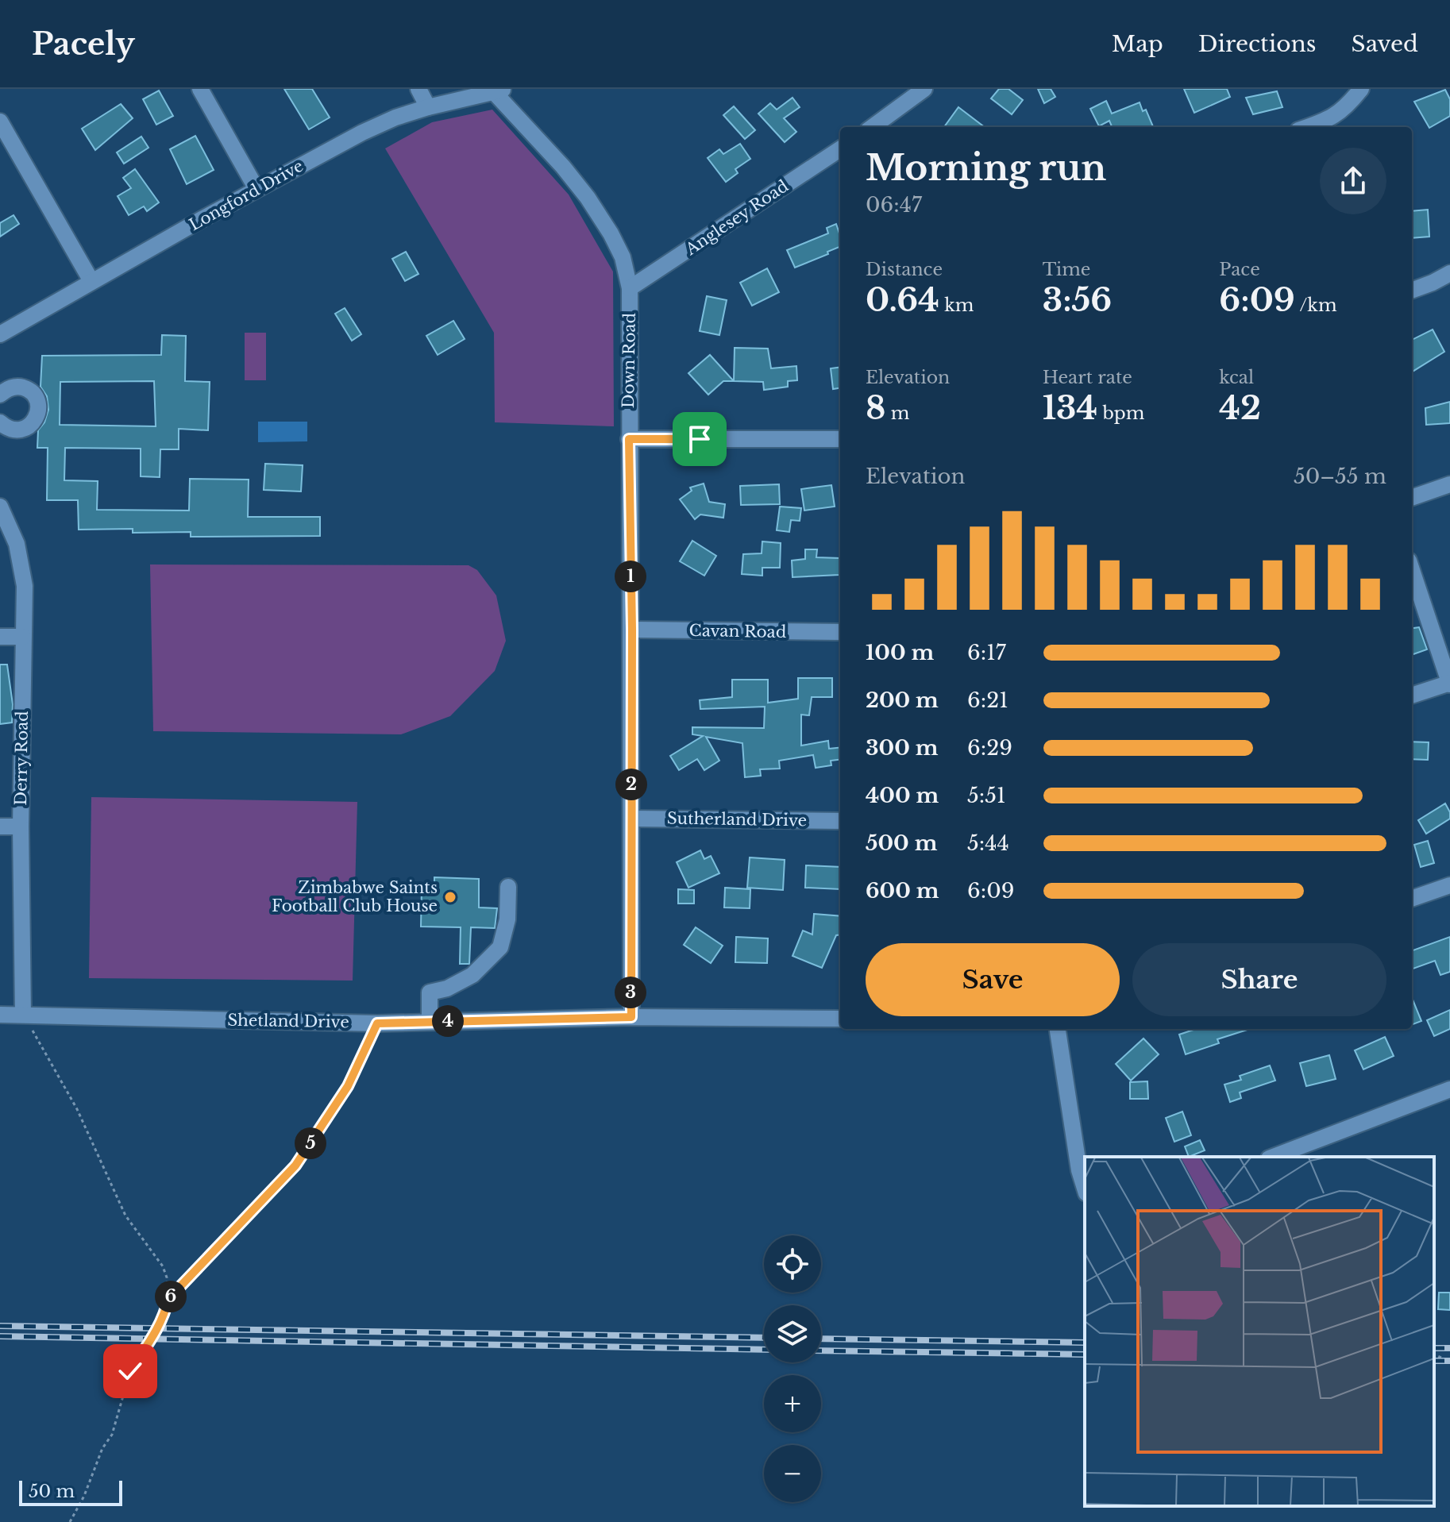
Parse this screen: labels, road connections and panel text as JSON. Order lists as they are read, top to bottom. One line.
{"streets":{"street":["Longford Drive","Anglesey Road","Down Road","Cavan Road","Derry Road","Sutherland Drive","Shetland Drive"]},"crossings":[["Longford Drive","Down Road"],["Anglesey Road","Down Road"],["Down Road","Cavan Road"],["Down Road","Sutherland Drive"],["Down Road","Shetland Drive"],["Derry Road","Shetland Drive"]],"places":["Zimbabwe Saints Football Club House"],"scale_bar":"50 m","page":{"header":"Pacely","nav":["Map","Directions","Saved"],"heading":["Morning run","06:47"],"stats":[["Distance","0.64 km"],["Time","3:56"],["Pace","6:09 /km"],["Elevation","8 m"],["Heart rate","134 bpm"],["kcal","42"]],"chart":["Elevation","50–55 m"],"pins":["1","2","3","4","5","6"],"list":[{"name":"100 m","note":"6:17"},{"name":"200 m","note":"6:21"},{"name":"300 m","note":"6:29"},{"name":"400 m","note":"5:51"},{"name":"500 m","note":"5:44"},{"name":"600 m","note":"6:09"}],"buttons":["Save","Share"],"map_buttons":["+","−"],"scale":"50 m"}}
